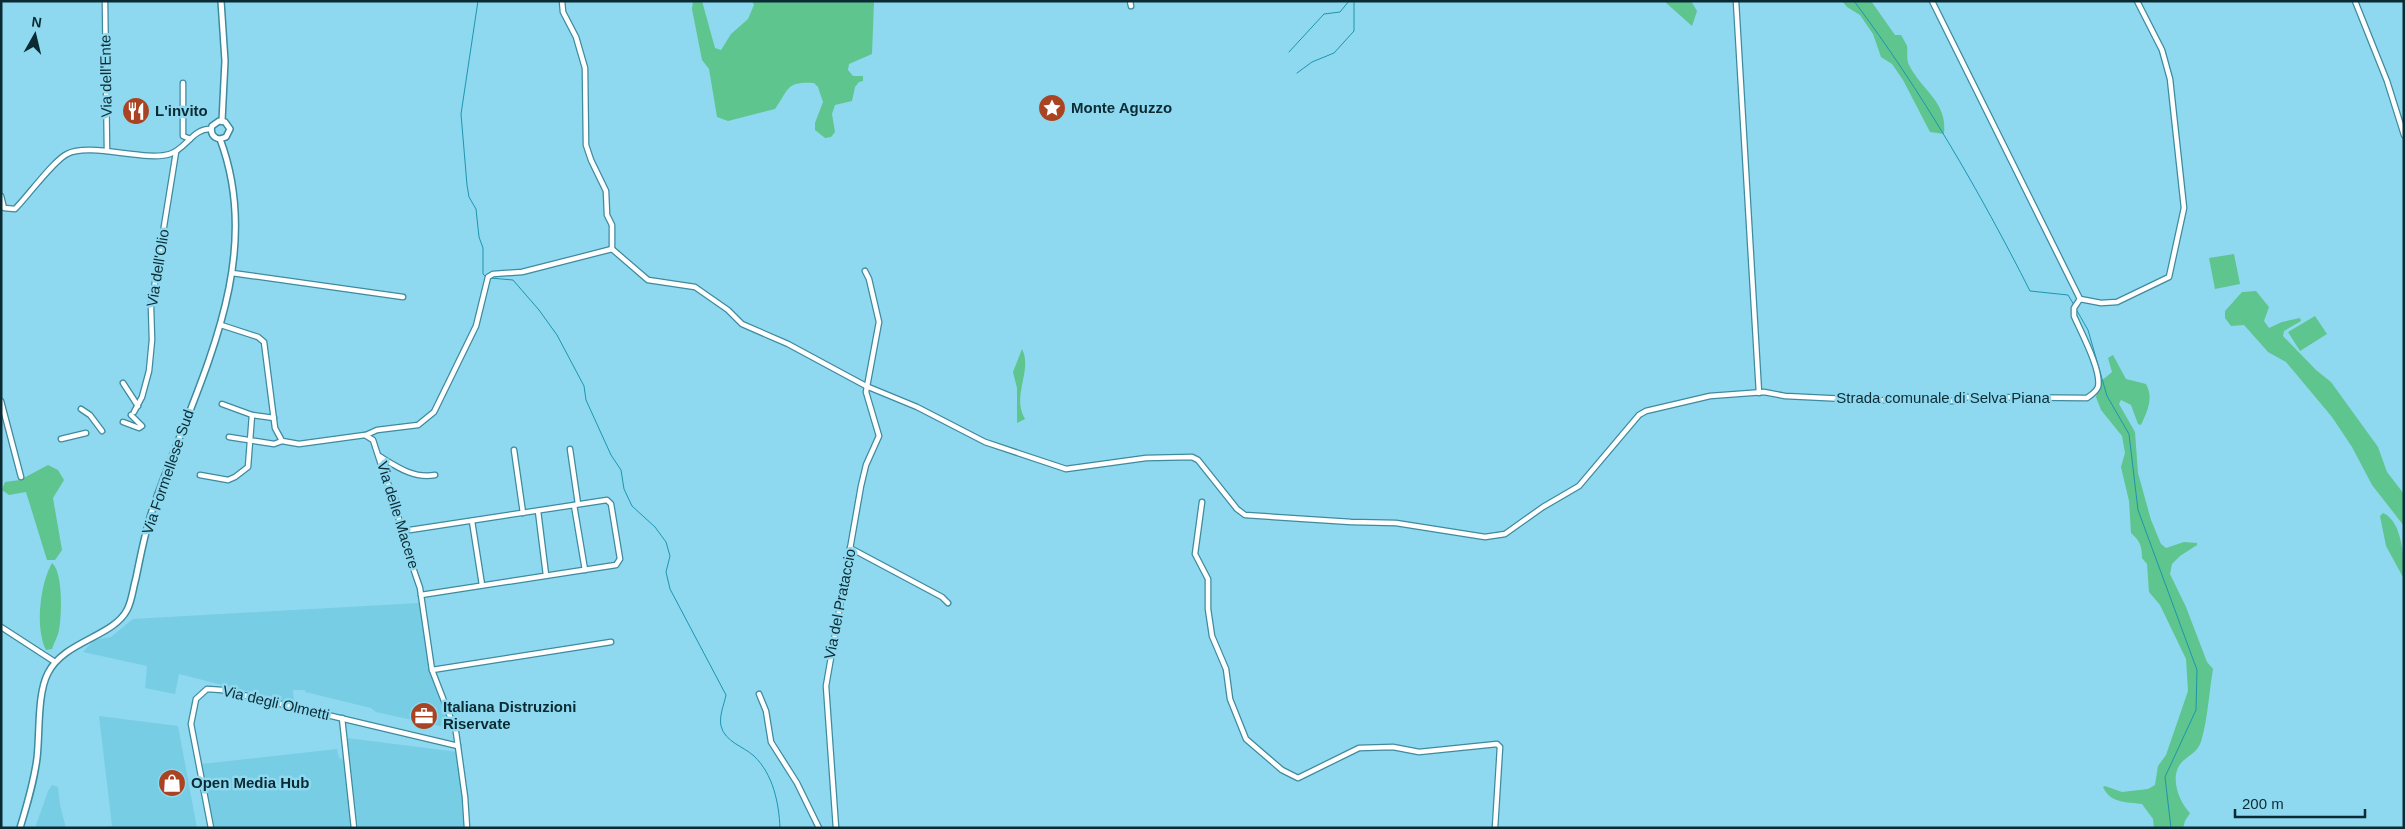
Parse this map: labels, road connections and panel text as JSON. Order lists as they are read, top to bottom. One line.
{"streets":{"street":["Via dell'Ente","Via dell'Olio","Strada comunale di Selva Piana","Via Formellese Sud","Via delle Macere","Via del Prataccio","Via degli Olmetti"]},"crossings":[["Strada comunale di Selva Piana","Via del Prataccio"],["Via delle Macere","Via degli Olmetti"]],"places":{"place":["Monte Aguzzo"],"restaurant":["L'invito"],"office":["Italiana Distruzioni Riservate"],"shop":["Open Media Hub"]},"scale_bar":"200 m","north":"top"}
